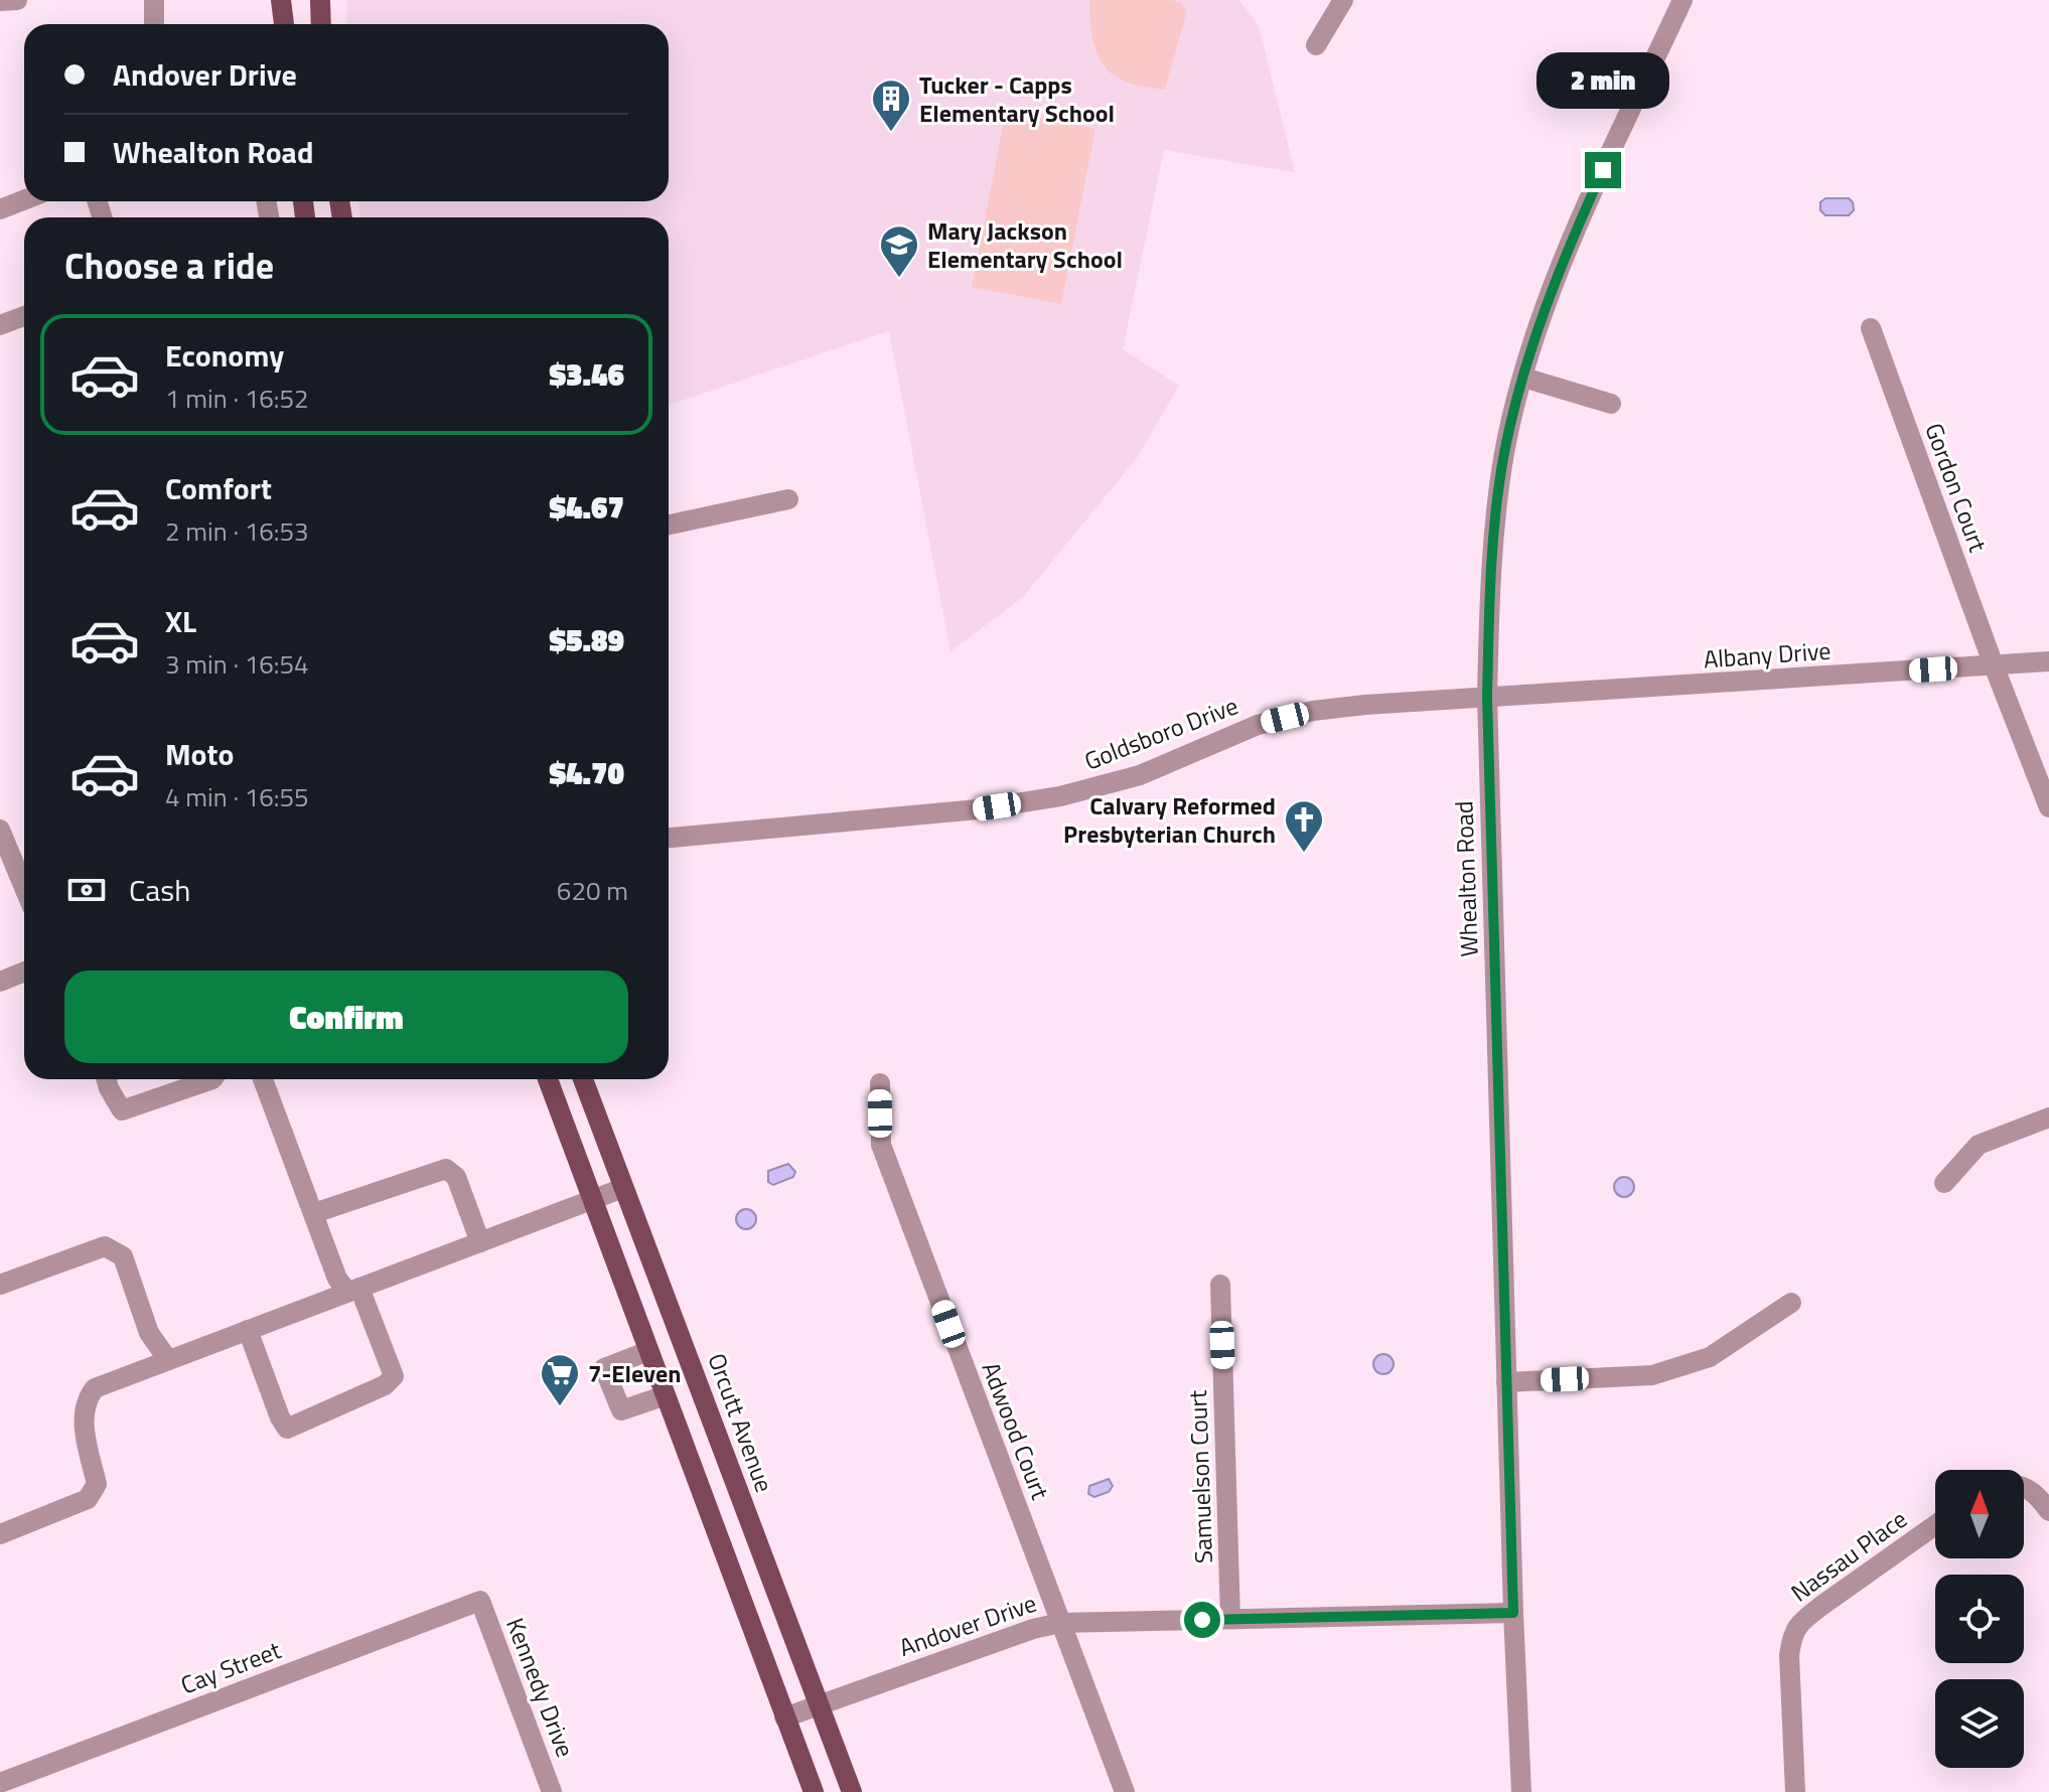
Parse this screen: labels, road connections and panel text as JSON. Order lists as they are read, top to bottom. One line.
{"streets":{"main road":["Orcutt Avenue"],"street":["Gordon Court","Albany Drive","Goldsboro Drive","Whealton Road","Adwood Court","Samuelson Court","Nassau Place","Andover Drive","Cay Street","Kennedy Drive"]},"crossings":[["Gordon Court","Albany Drive"],["Albany Drive","Goldsboro Drive"],["Albany Drive","Whealton Road"],["Goldsboro Drive","Whealton Road"],["Whealton Road","Andover Drive"],["Orcutt Avenue","Andover Drive"],["Adwood Court","Andover Drive"],["Samuelson Court","Andover Drive"],["Cay Street","Kennedy Drive"]],"places":{"building":["Tucker - Capps Elementary School"],"school or university":["Mary Jackson Elementary School"],"church":["Calvary Reformed Presbyterian Church"],"supermarket":["7-Eleven"]},"north":"top","page":{"banner":["Andover Drive","Whealton Road"],"bubble":"2 min","heading":"Choose a ride","list":[{"name":"Economy","note":"1 min · 16:52","value":"$3.46"},{"name":"Comfort","note":"2 min · 16:53","value":"$4.67"},{"name":"XL","note":"3 min · 16:54","value":"$5.89"},{"name":"Moto","note":"4 min · 16:55","value":"$4.70"}],"pay":["Cash","620 m"],"buttons":"Confirm"}}
